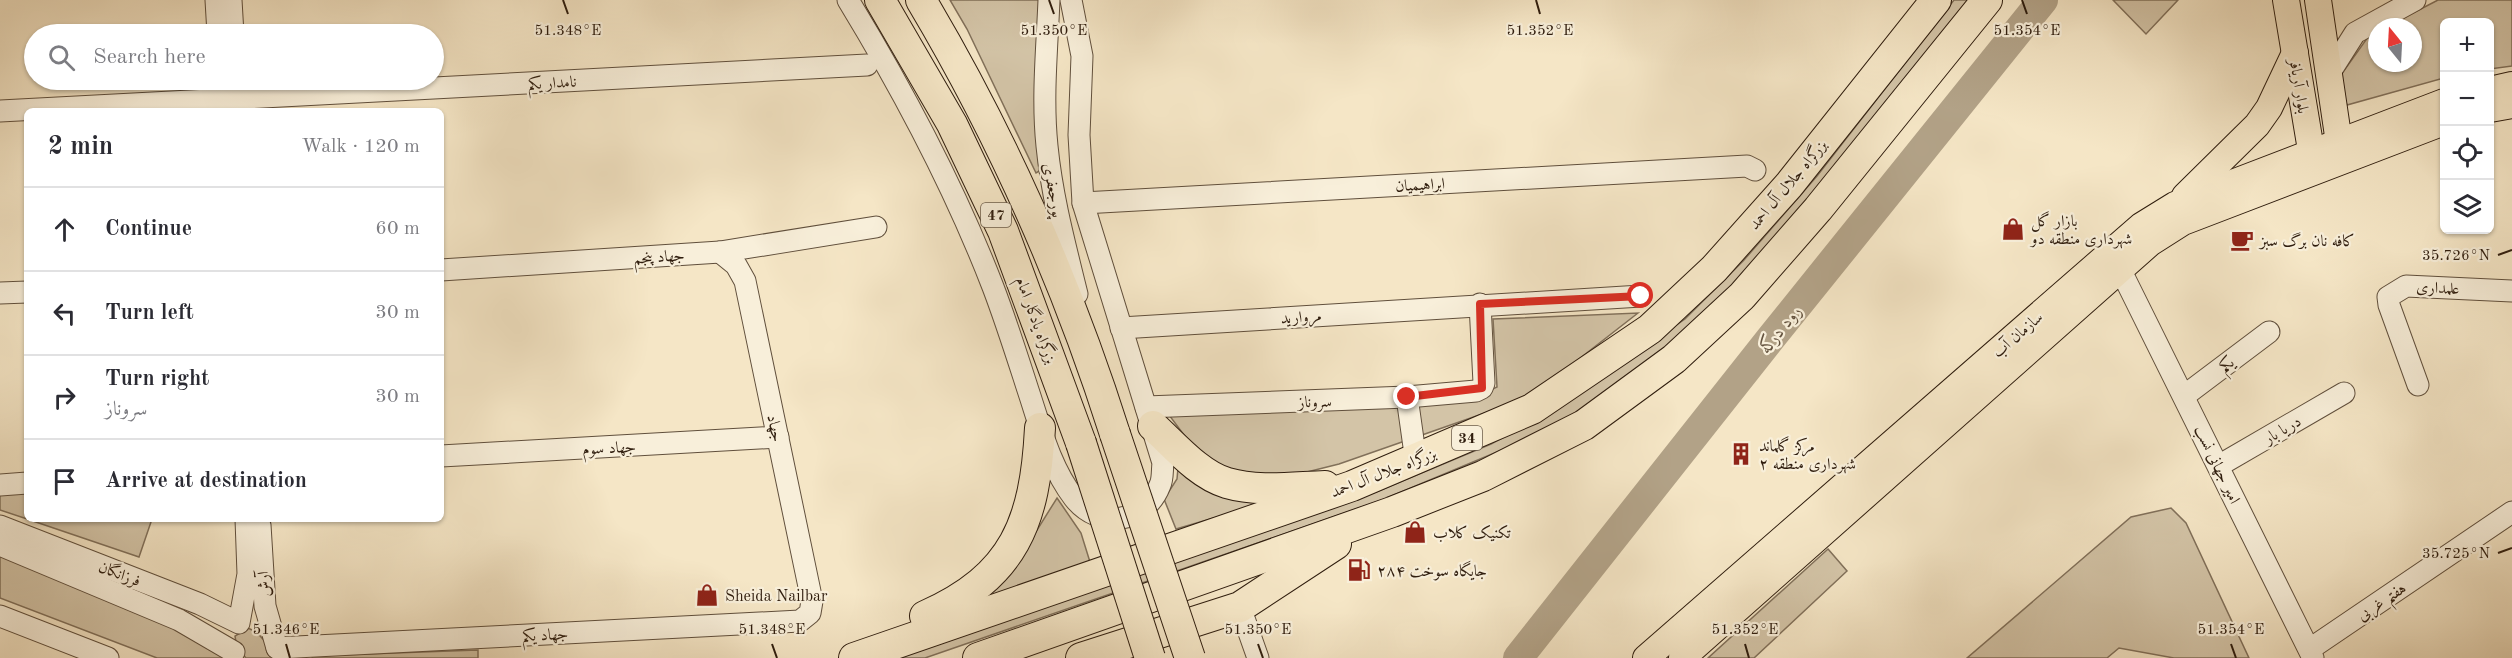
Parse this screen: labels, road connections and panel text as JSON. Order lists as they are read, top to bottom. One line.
{"streets":{"highway":["بزرگراه جلال آل احمد","47","بزرگراه یادگار امام","34"],"main road":["بلوار آریافر","سازمان آب"],"street":["نامدار یکم","ابراهیمیان","پورجعفری","جهاد پنجم","علمداری","مروارید","یکم","سروناز","جهاد","دریا بار","جهاد سوم","امیر جهانی نسب","فرزانگان","آرش","هفتم غربی","جهاد یکم"]},"crossings":[["بلوار آریافر","سازمان آب"],["پورجعفری","بزرگراه یادگار امام"],["جهاد پنجم","جهاد"],["مروارید","سروناز"],["سازمان آب","امیر جهانی نسب"],["یکم","امیر جهانی نسب"],["جهاد","جهاد سوم"],["جهاد","جهاد یکم"],["دریا بار","امیر جهانی نسب"],["امیر جهانی نسب","هفتم غربی"],["فرزانگان","آرش"],["فرزانگان","جهاد یکم"],["آرش","جهاد یکم"]],"water":["رود درکه"],"places":{"shop":["بازار گل شهرداری منطقه دو","تکنیک کلاب","Sheida Nailbar"],"cafe":["کافه نان برگ سبز"],"building":["مرکز گلماند شهرداری منطقه ۲"],"fuel station":["جایگاه سوخت ۲۸۴"]},"north":"top","page":{"map_buttons":["+","−"],"search":"Search here","heading":["2 min","Walk · 120 m"],"list":[["Continue","60 m"],["Turn left","30 m"],["Turn right","سروناز","30 m"],"Arrive at destination"]},"coordinates":["51.348°E","51.350°E","51.352°E","51.354°E","35.726°N","35.725°N","51.346°E"]}
